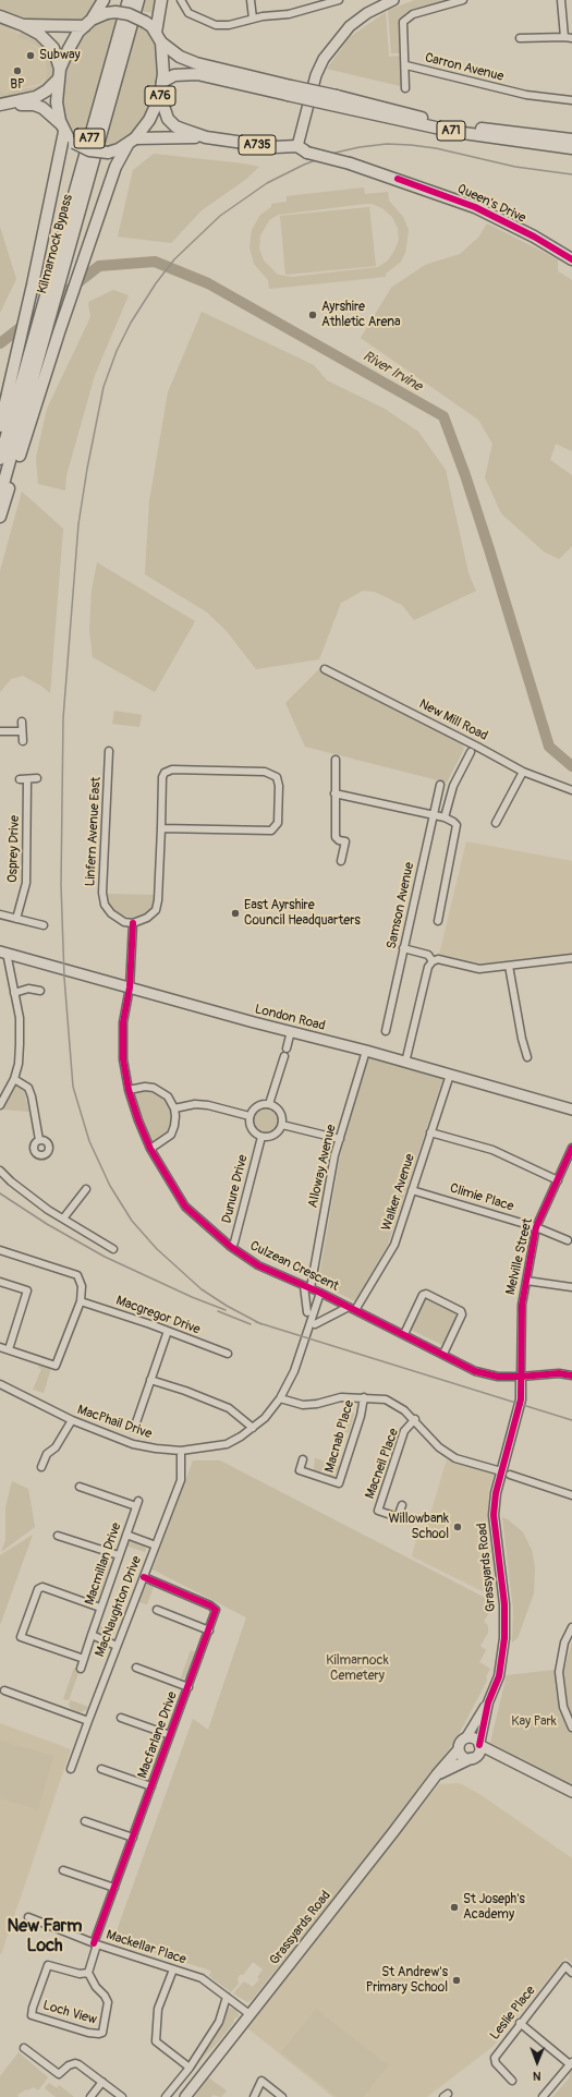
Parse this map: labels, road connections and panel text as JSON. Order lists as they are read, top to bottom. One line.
{"streets":{"main road":["A76","A71","A77","A735","Queen's Drive","Kilmarnock Bypass","London Road","Grassyards Road"],"street":["Carron Avenue","New Mill Road","Linfern Avenue East","Osprey Drive","Samson Avenue","Alloway Avenue","Dunure Drive","Walker Avenue","Climie Place","Melville Street","Culzean Crescent","Macgregor Drive","MacPhail Drive","Macnab Place","Macneil Place","Macmillan Drive","MacNaughton Drive","Macfarlane Drive","Mackellar Place","Loch View","Leslie Place"]},"crossings":[["A76","A71"],["A76","A77"],["A71","A77"],["A735","Queen's Drive"],["Linfern Avenue East","Culzean Crescent"],["London Road","Alloway Avenue"],["London Road","Walker Avenue"],["London Road","Culzean Crescent"],["Alloway Avenue","Culzean Crescent"],["Dunure Drive","Culzean Crescent"],["Walker Avenue","Climie Place"],["Walker Avenue","Culzean Crescent"],["Climie Place","Melville Street"],["Melville Street","Culzean Crescent"],["Melville Street","Grassyards Road"],["Culzean Crescent","MacPhail Drive"],["Culzean Crescent","Grassyards Road"],["MacPhail Drive","MacNaughton Drive"],["Grassyards Road","Mackellar Place"],["MacNaughton Drive","Macfarlane Drive"],["Macfarlane Drive","Mackellar Place"]],"districts":["New Farm Loch"],"water":["River Irvine"],"parks":["Kilmarnock Cemetery","Kay Park"],"places":["Subway","BP","Ayrshire Athletic Arena","East Ayrshire Council Headquarters","Willowbank School","St Joseph's Academy","St Andrew's Primary School"],"north":"bottom"}
